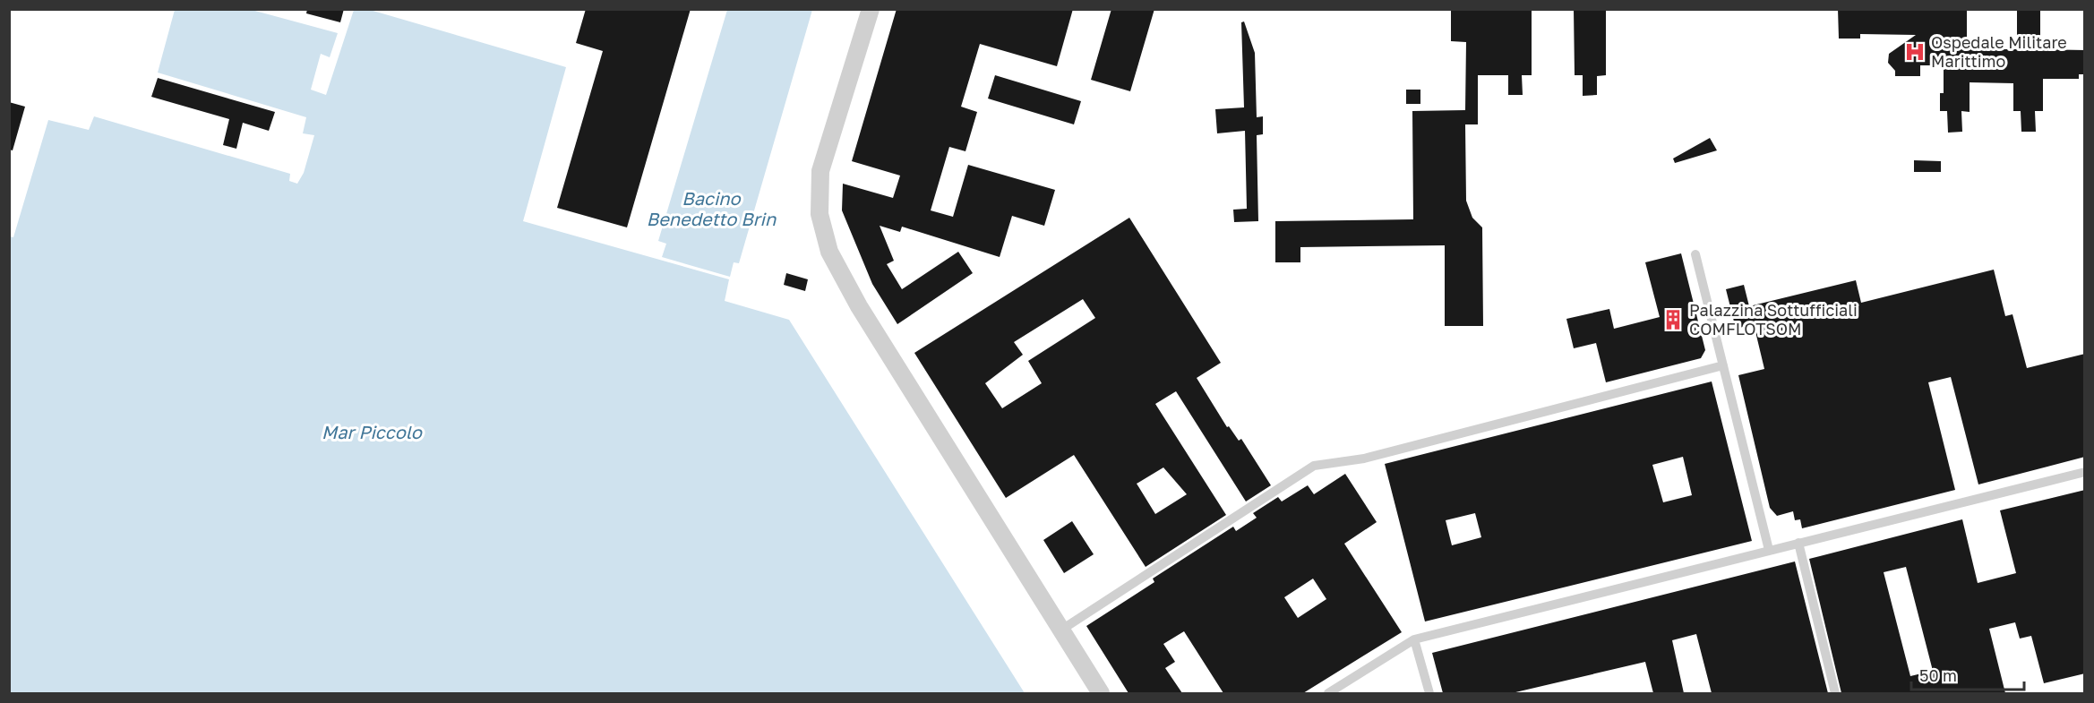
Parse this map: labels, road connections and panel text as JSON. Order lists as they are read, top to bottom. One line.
{"water":["Bacino Benedetto Brin","Mar Piccolo"],"places":{"hospital":["Ospedale Militare Marittimo"],"building":["Palazzina Sottufficiali COMFLOTSOM"]},"scale_bar":"50 m"}
